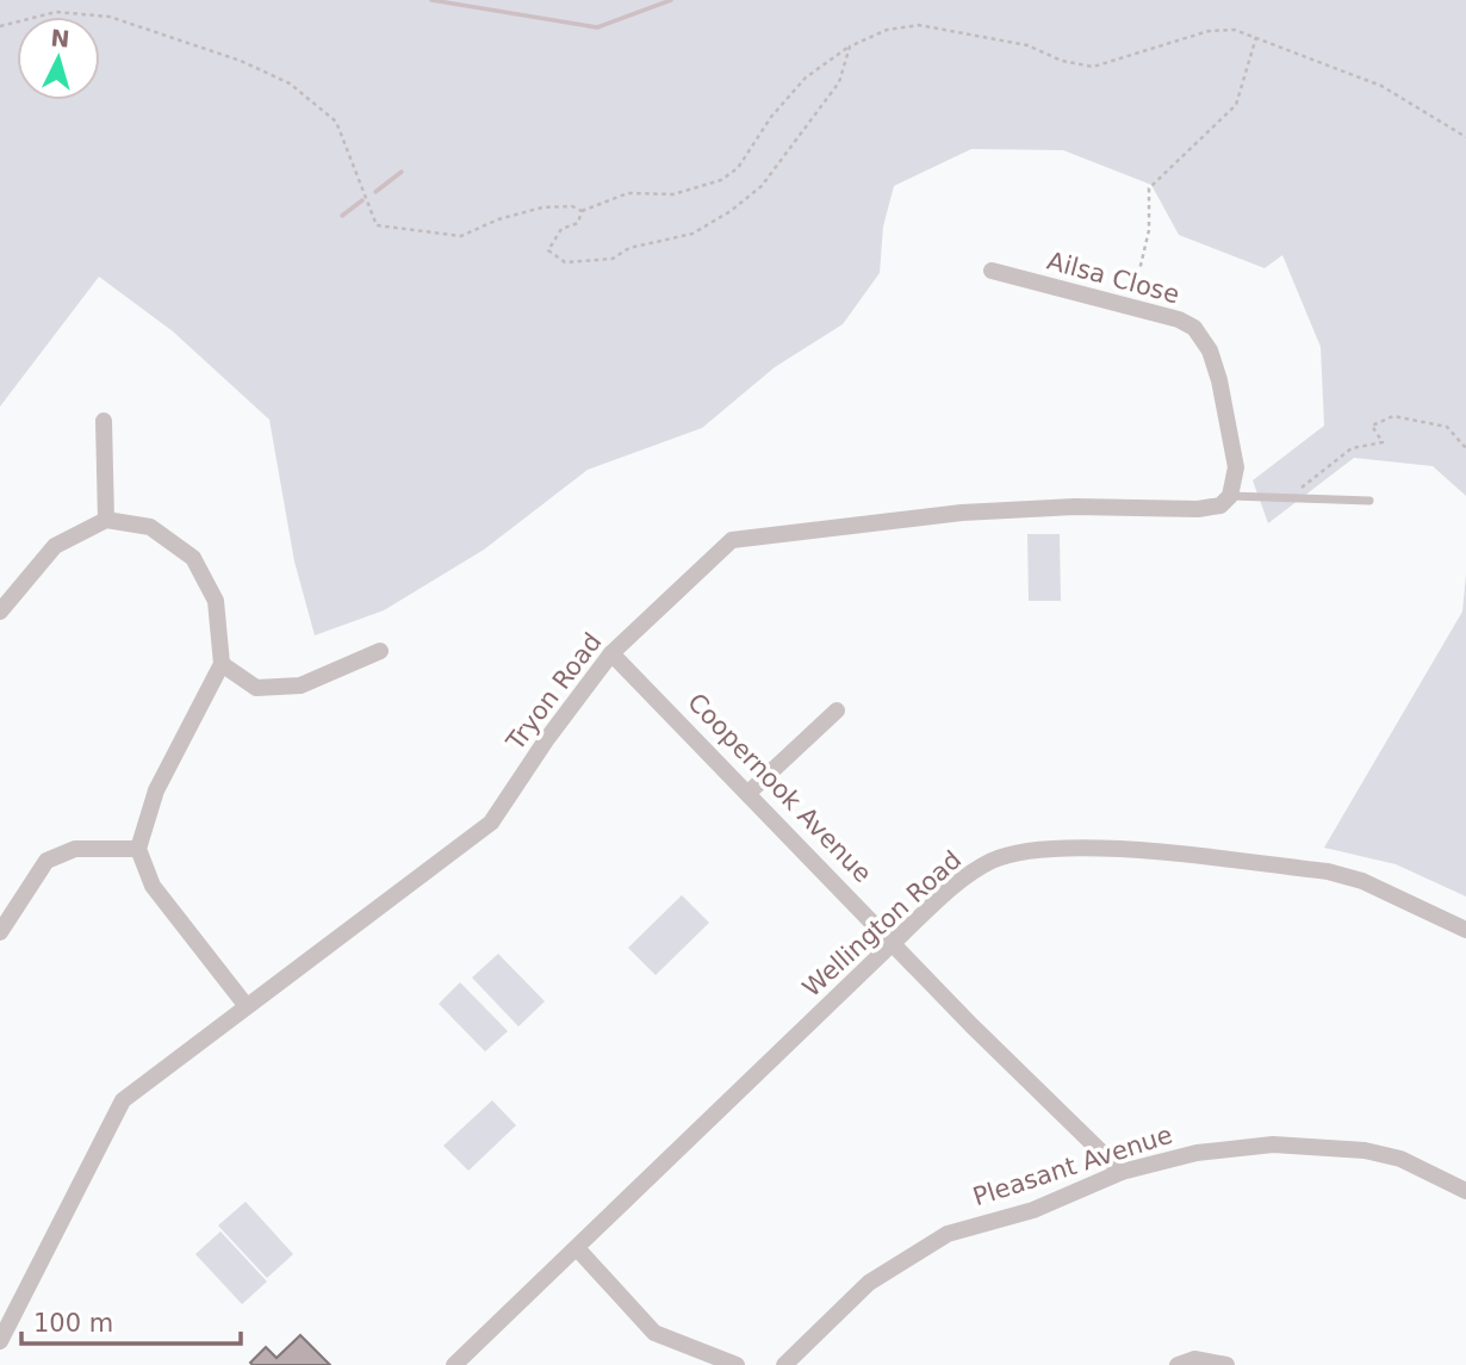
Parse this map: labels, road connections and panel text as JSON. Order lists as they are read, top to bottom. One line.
{"streets":{"street":["Ailsa Close","Tryon Road","Coopernook Avenue","Wellington Road","Pleasant Avenue"]},"crossings":[["Ailsa Close","Tryon Road"],["Tryon Road","Coopernook Avenue"],["Coopernook Avenue","Wellington Road"],["Coopernook Avenue","Pleasant Avenue"]],"scale_bar":"100 m","north":"top"}
